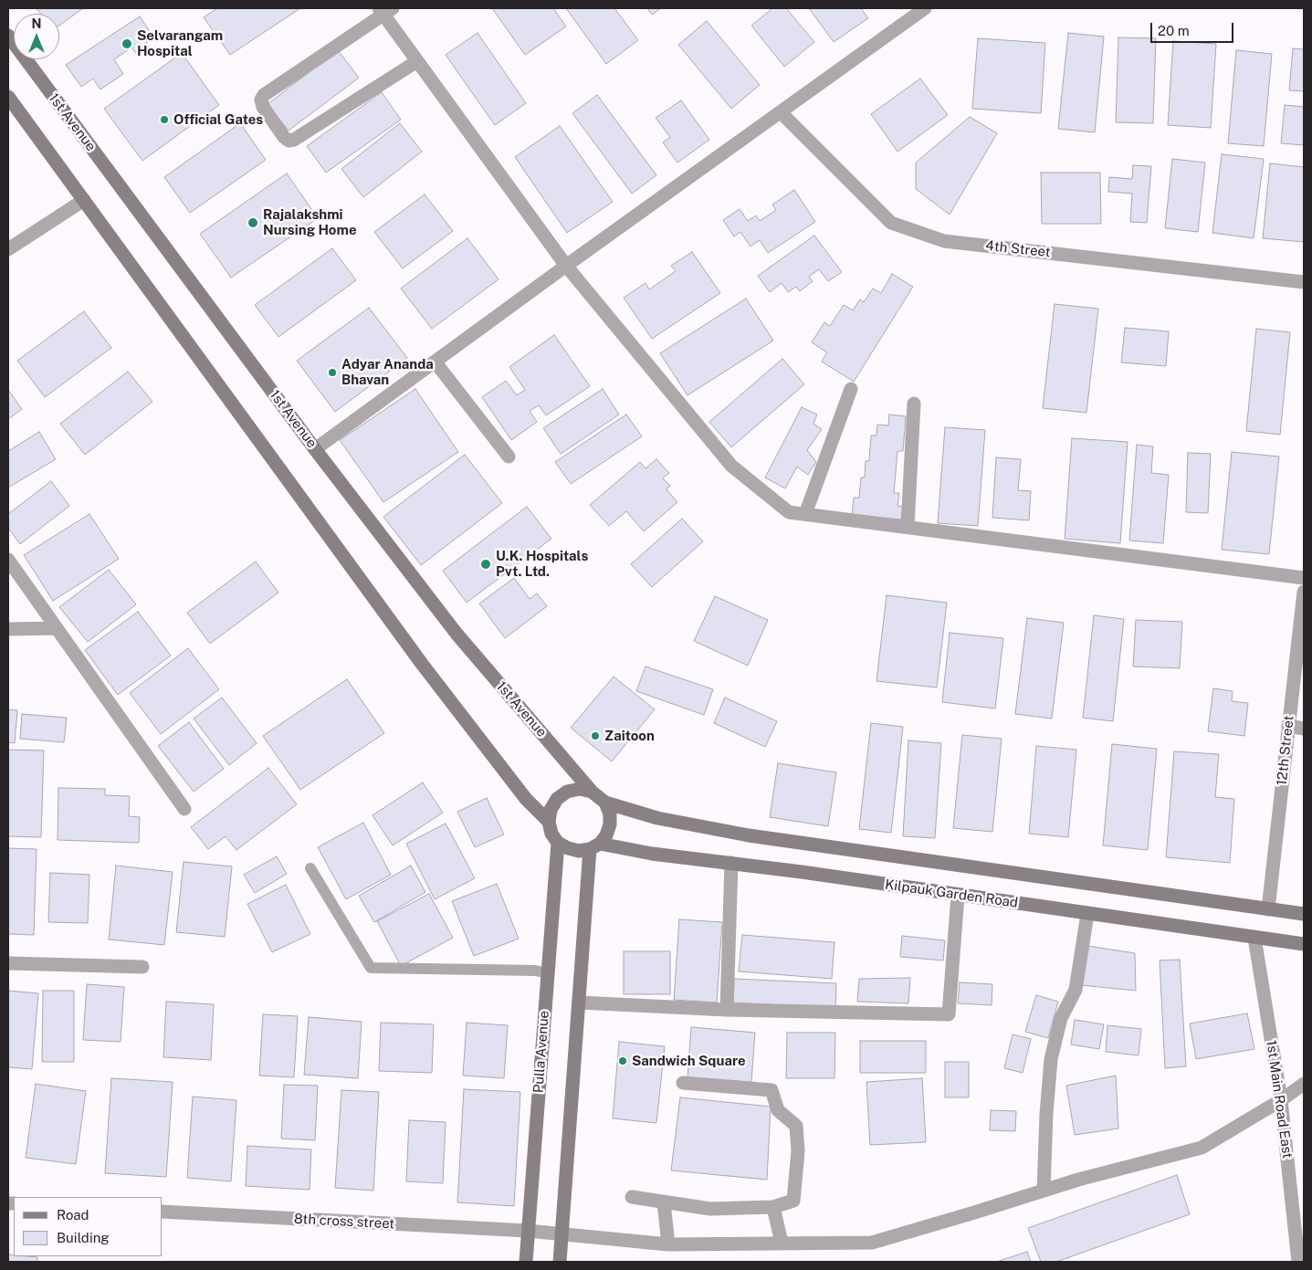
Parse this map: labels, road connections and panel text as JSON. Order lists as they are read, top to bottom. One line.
{"streets":{"main road":["1st Avenue","Kilpauk Garden Road","Pulla Avenue"],"street":["4th Street","12th Street","1st Main Road East","8th cross street"]},"crossings":[["1st Avenue","Kilpauk Garden Road"],["1st Avenue","Pulla Avenue"],["Kilpauk Garden Road","Pulla Avenue"],["Kilpauk Garden Road","1st Main Road East"],["Pulla Avenue","8th cross street"],["1st Main Road East","8th cross street"]],"places":["Selvarangam Hospital","Official Gates","Rajalakshmi Nursing Home","Adyar Ananda Bhavan","U.K. Hospitals Pvt. Ltd.","Zaitoon","Sandwich Square"],"legend":["Road","Building"],"scale_bar":"20 m","north":"top"}
